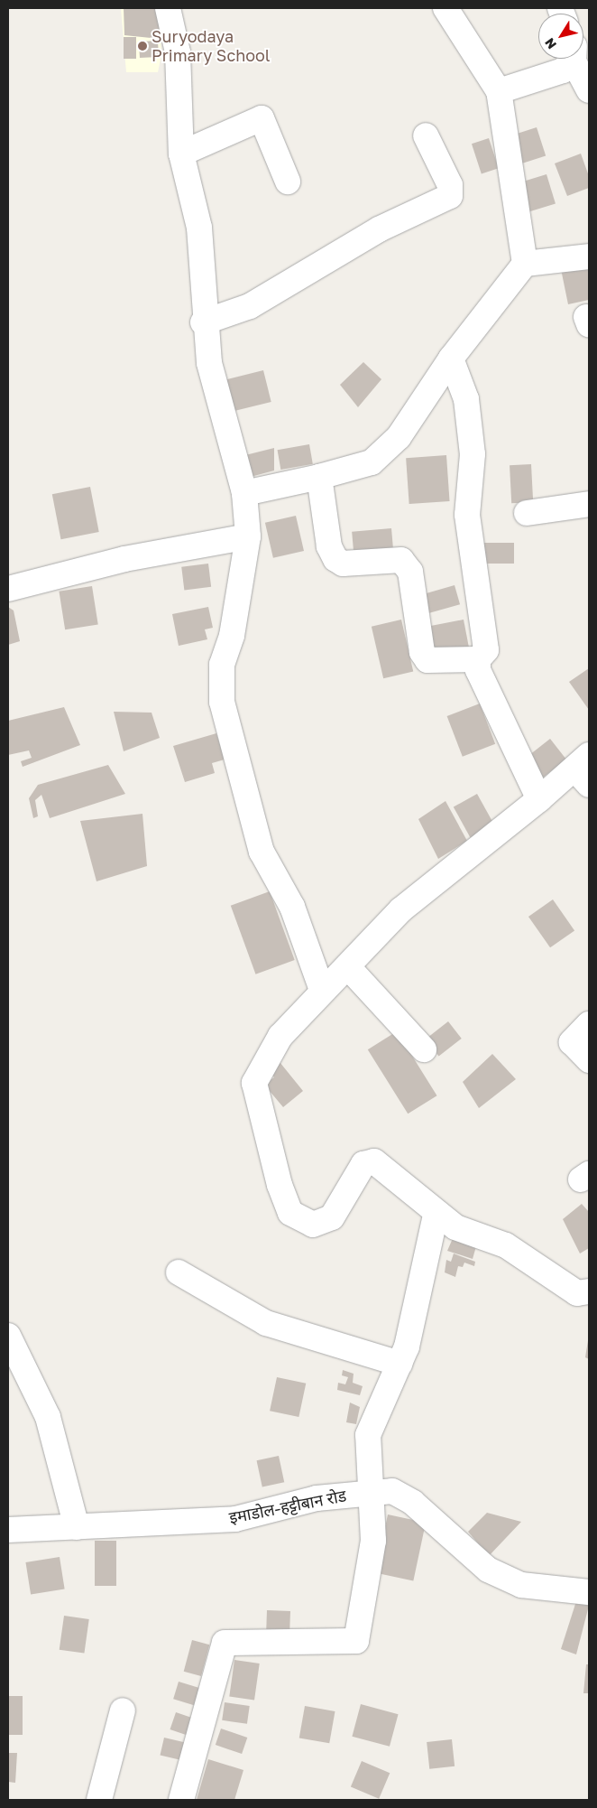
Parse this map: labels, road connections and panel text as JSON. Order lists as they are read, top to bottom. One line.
{"streets":{"street":["इमाडोल-हट्टीबान रोड"]},"places":["Suryodaya Primary School"],"north":"bottom left"}
